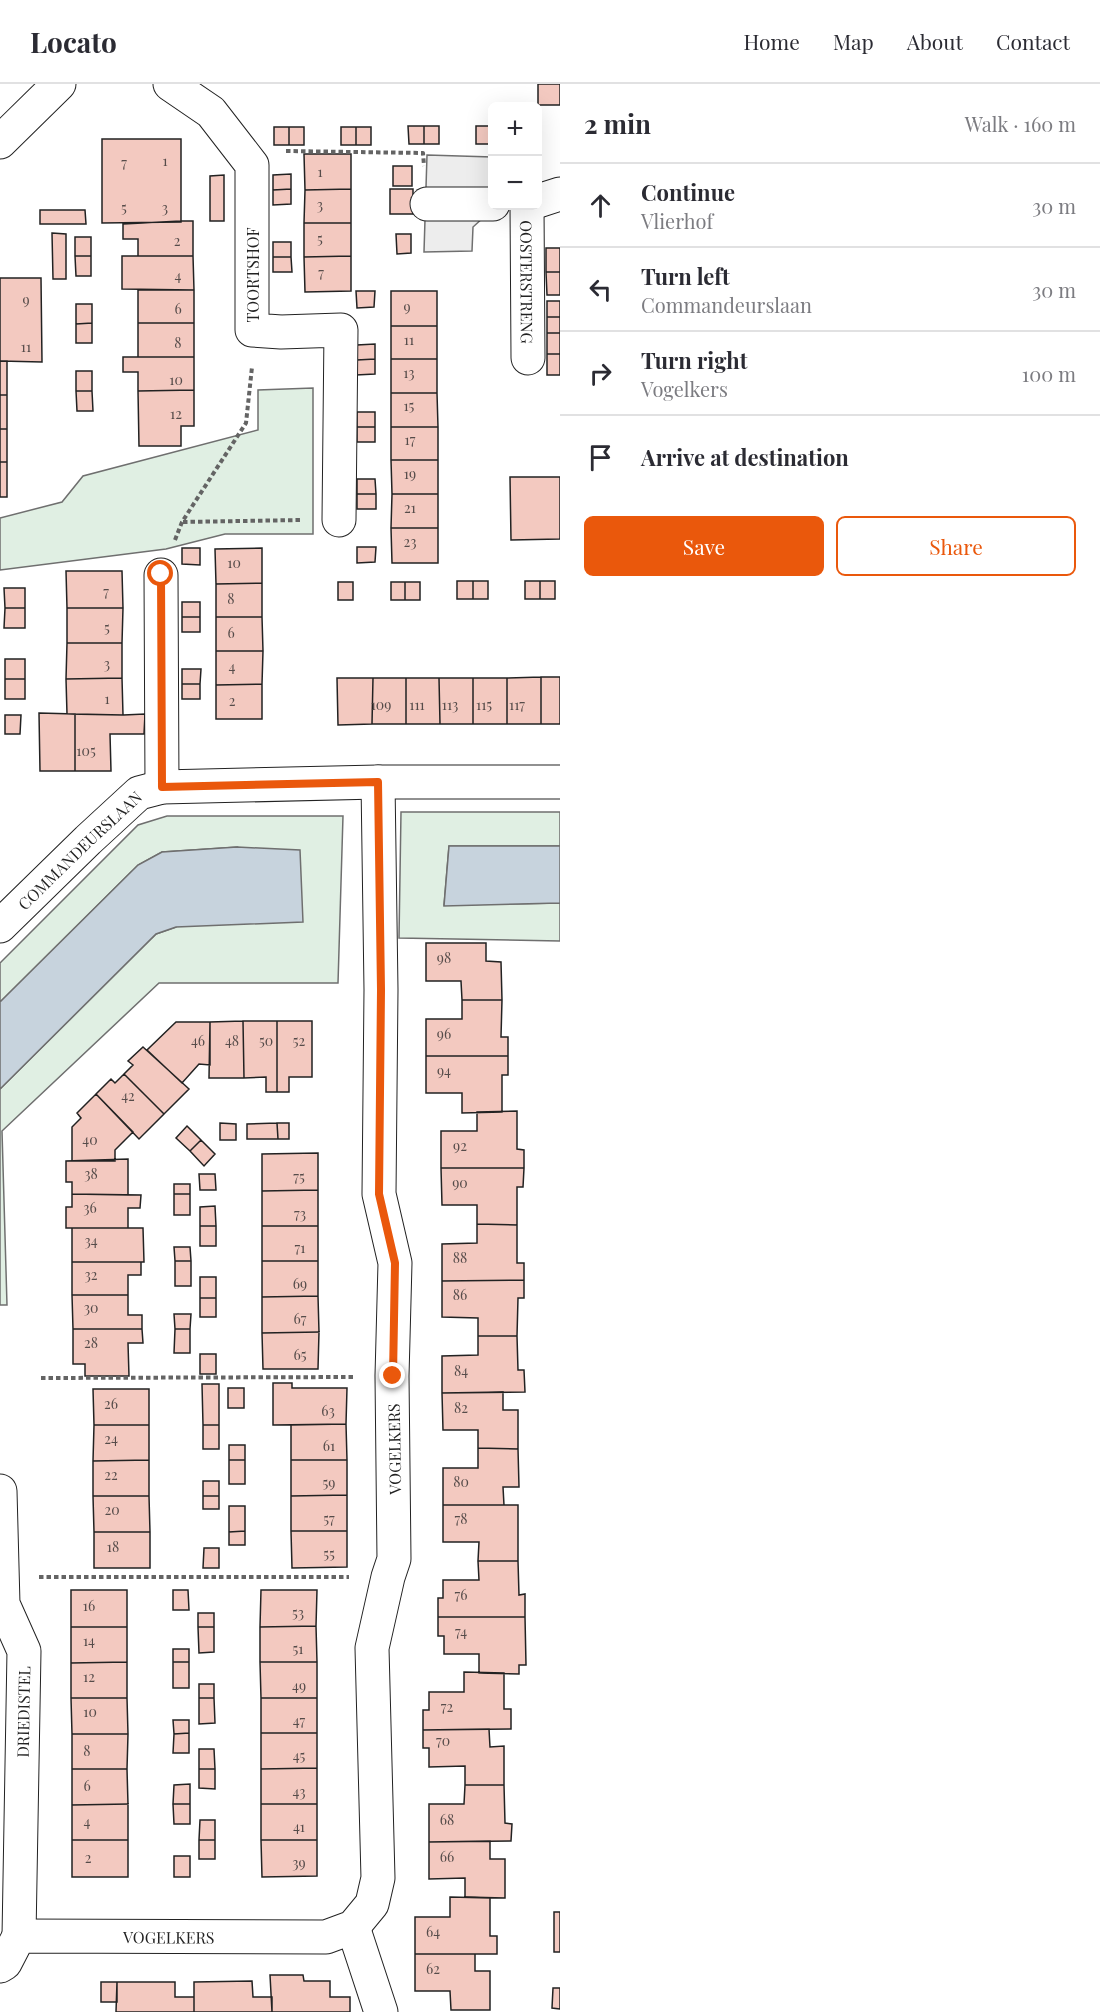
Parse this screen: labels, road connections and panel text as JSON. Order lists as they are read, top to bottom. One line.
{"streets":{"street":["TOORTSHOF","OOSTERSTRENG","COMMANDEURSLAAN","VOGELKERS","DRIEDISTEL"]},"crossings":[["COMMANDEURSLAAN","VOGELKERS"],["VOGELKERS","DRIEDISTEL"]],"house_numbers":["1","7","1","3","5","3","5","2","7","4","9","9","6","11","8","11","13","10","15","12","17","19","21","23","10","7","8","5","6","3","4","1","2","109","111","113","115","117","105","98","96","46","48","50","52","94","42","40","92","38","75","90","36","73","34","71","88","32","69","86","30","67","28","65","84","26","82","63","24","61","22","80","59","20","57","78","18","55","76","16","53","74","14","51","12","49","72","10","47","70","8","45","6","43","68","4","41","66","2","39","64","62"],"page":{"header":"Locato","nav":["Home","Map","About","Contact"],"heading":["2 min","Walk · 160 m"],"map_buttons":["+","−"],"list":[["Continue","Vlierhof","30 m"],["Turn left","Commandeurslaan","30 m"],["Turn right","Vogelkers","100 m"],"Arrive at destination"],"buttons":["Save","Share"]}}
